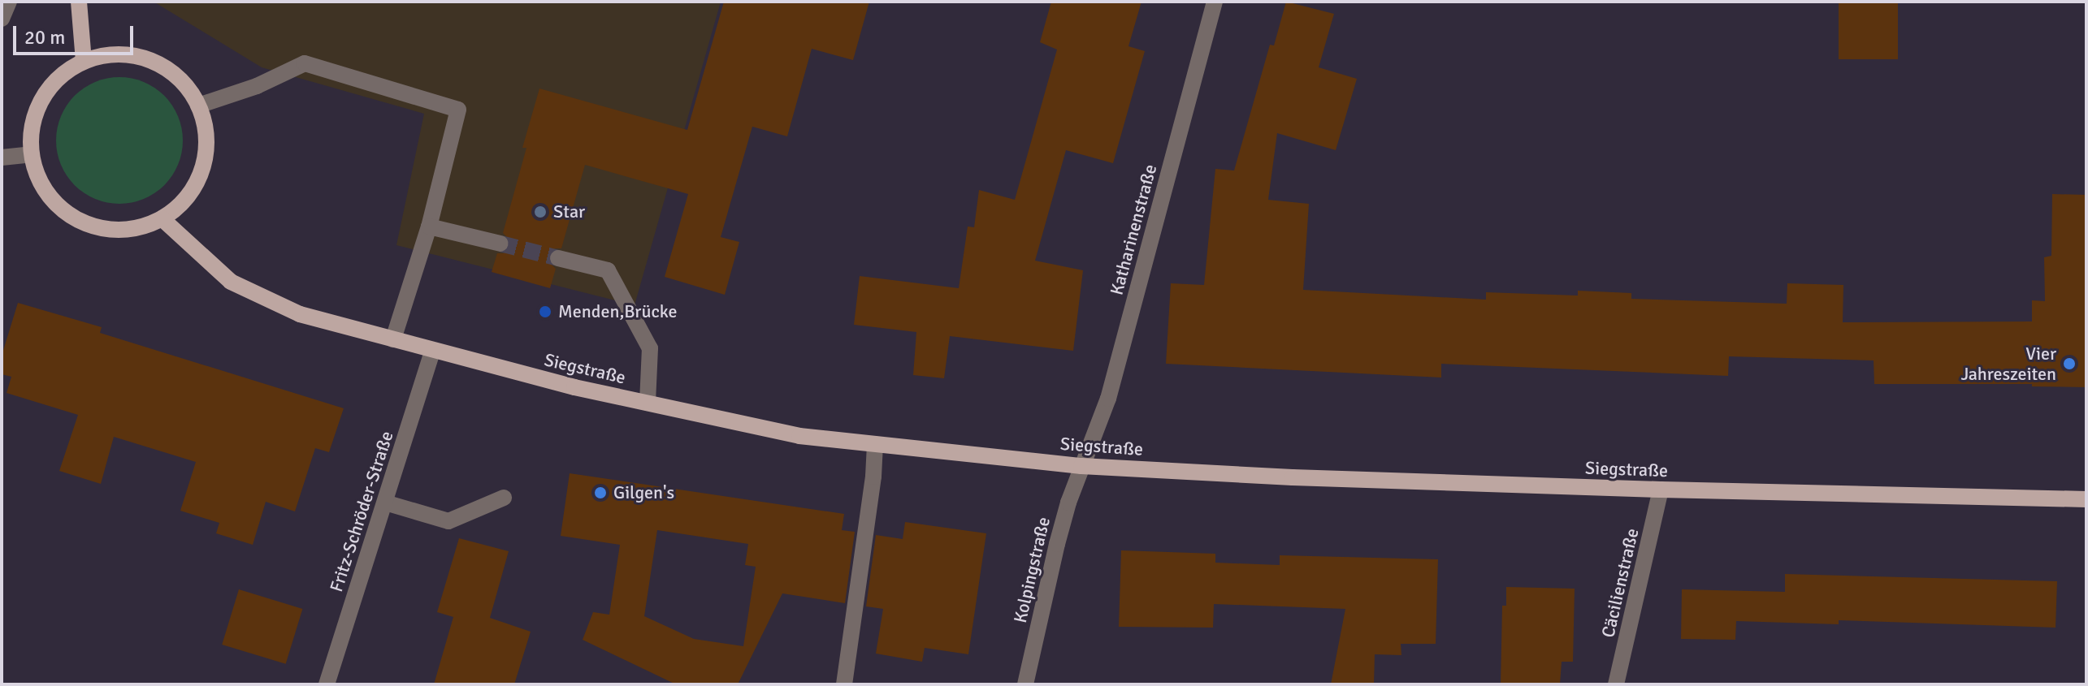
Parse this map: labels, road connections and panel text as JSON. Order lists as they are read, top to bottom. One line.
{"streets":{"main road":["Siegstraße"],"street":["Katharinenstraße","Fritz-Schröder-Straße","Kolpingstraße","Cäcilienstraße"]},"crossings":[["Katharinenstraße","Siegstraße"],["Katharinenstraße","Kolpingstraße"],["Siegstraße","Fritz-Schröder-Straße"],["Siegstraße","Kolpingstraße"],["Siegstraße","Cäcilienstraße"]],"places":["Star","Menden,Brücke","Vier Jahreszeiten","Gilgen's"],"scale_bar":"20 m"}
